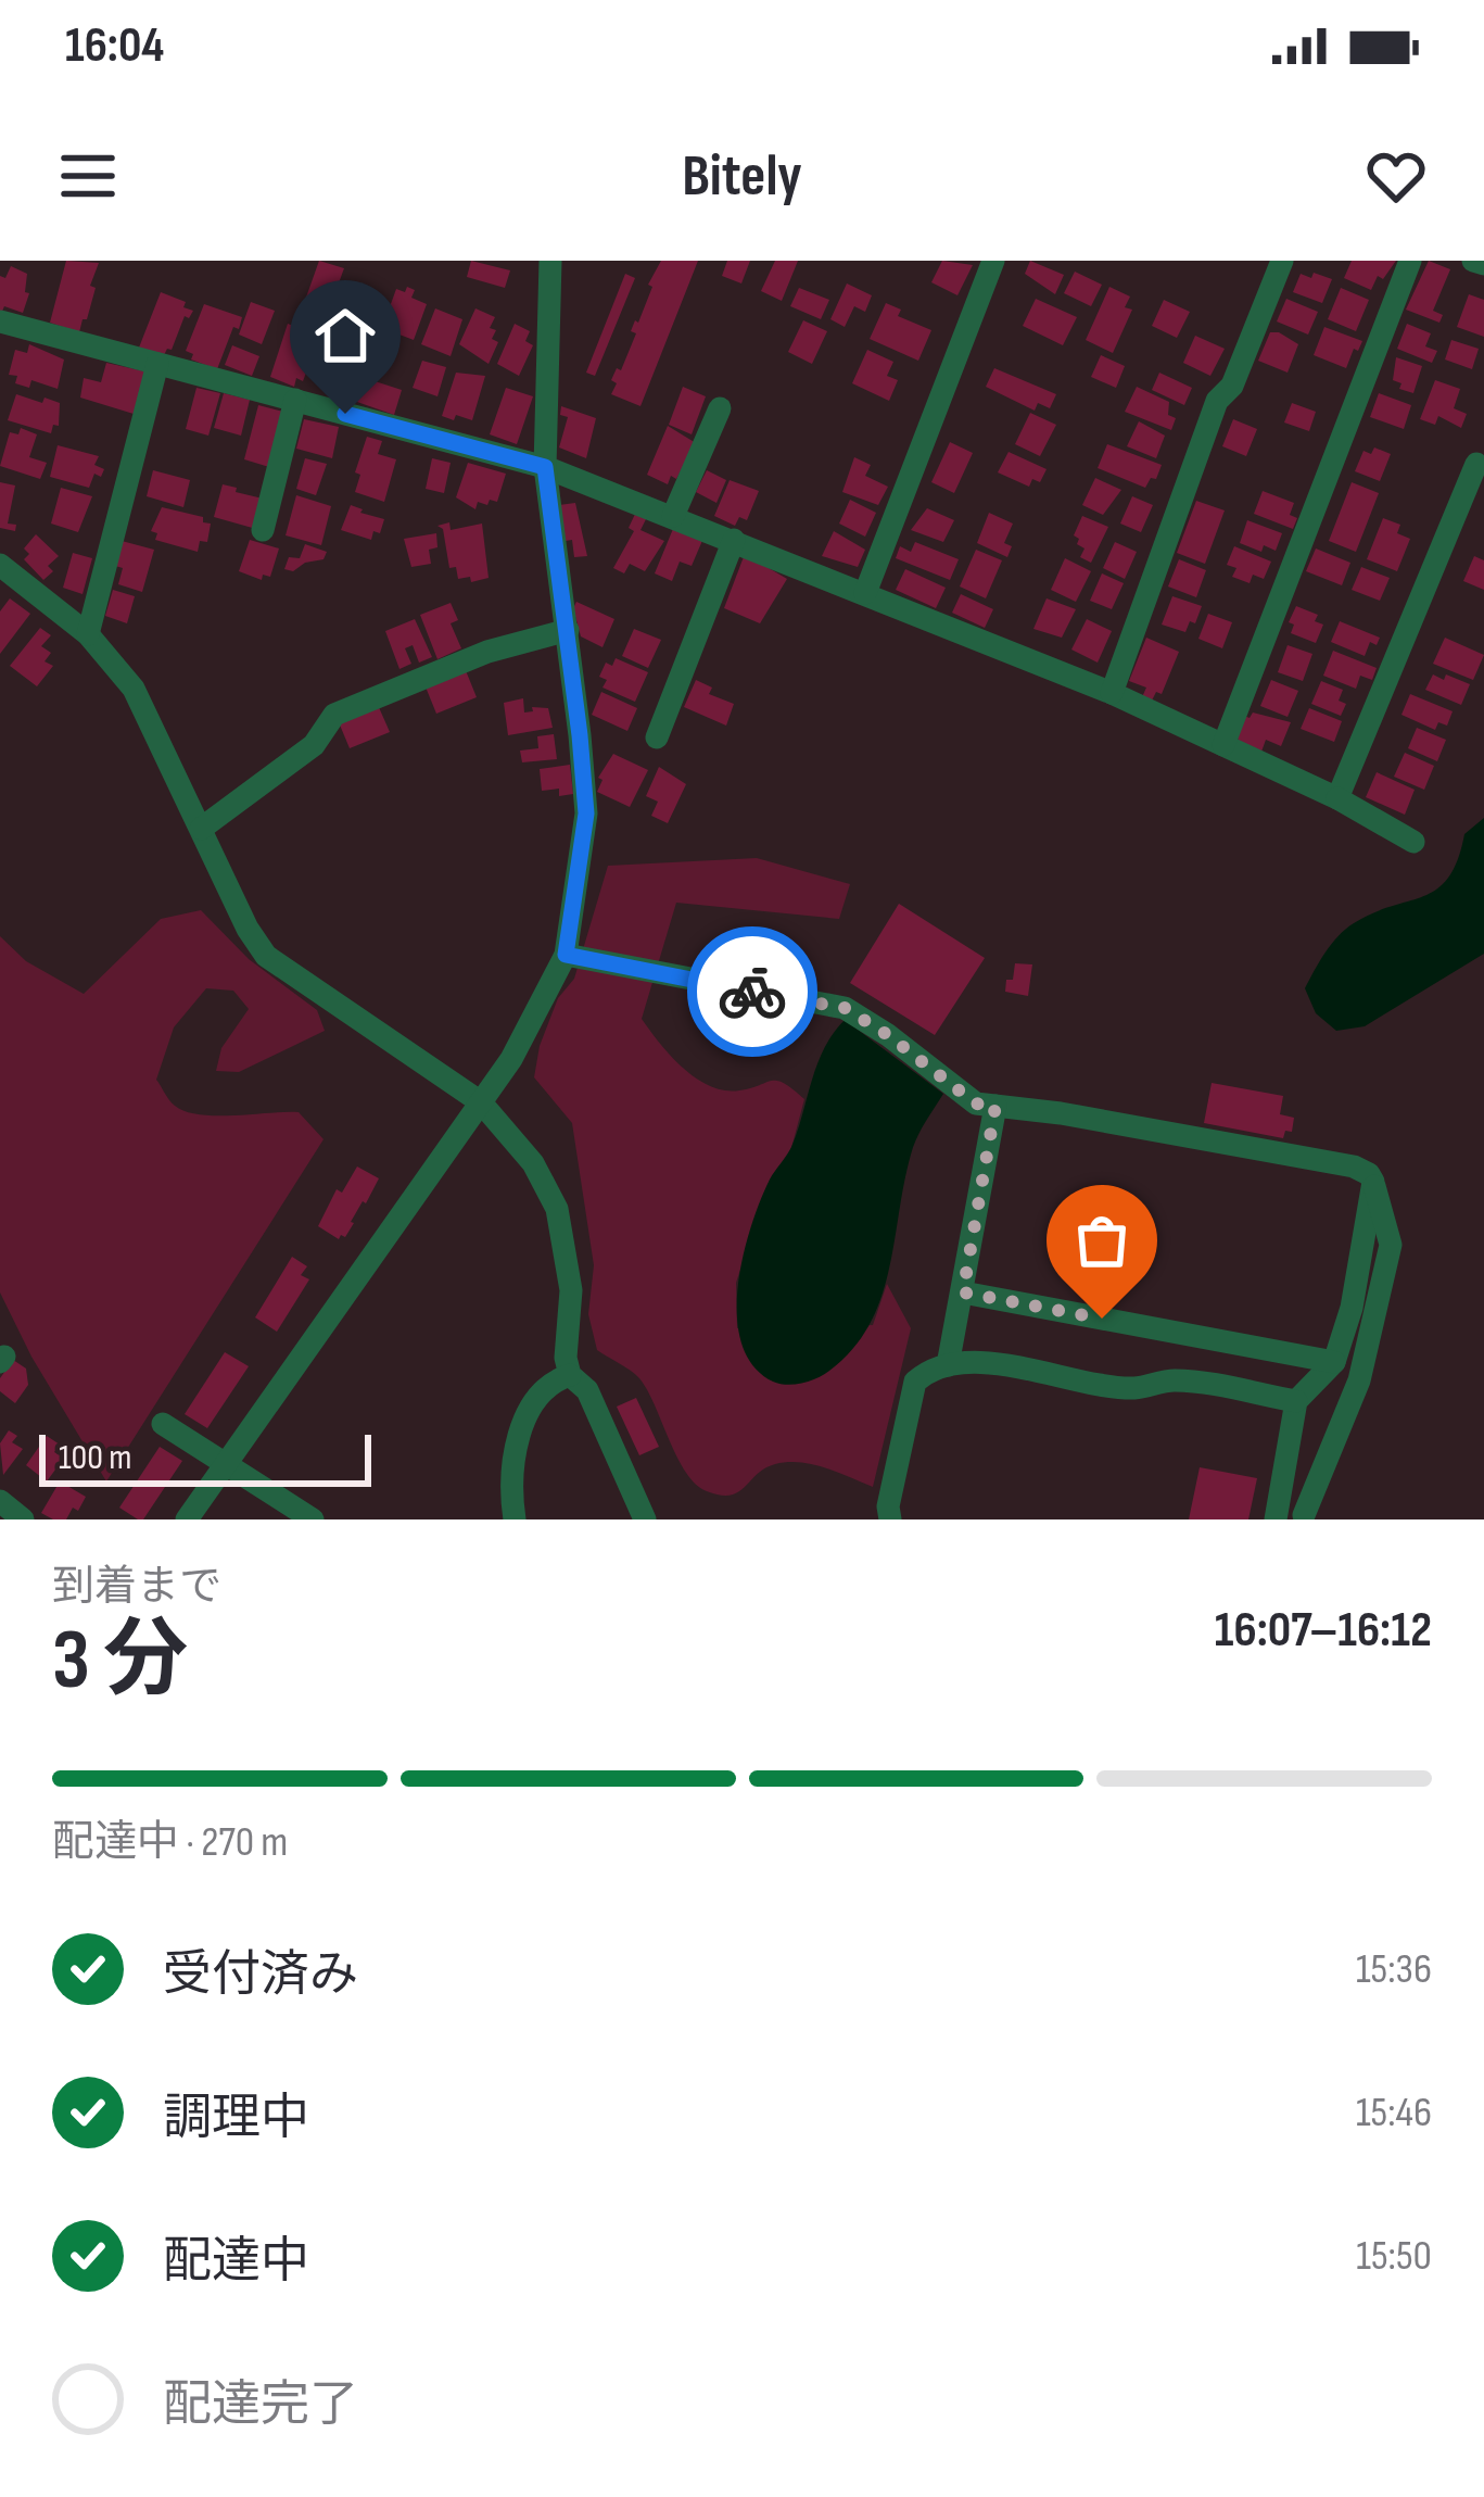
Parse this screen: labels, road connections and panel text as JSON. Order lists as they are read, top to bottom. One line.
{"scale_bar":"100 m","page":{"status":"16:04","header":"Bitely","scale":"100 m","heading":["3 分","到着まで","16:07–16:12"],"bar":"配達中 · 270 m","list":[["受付済み","15:36"],["調理中","15:46"],["配達中","15:50"],"配達完了"]}}
